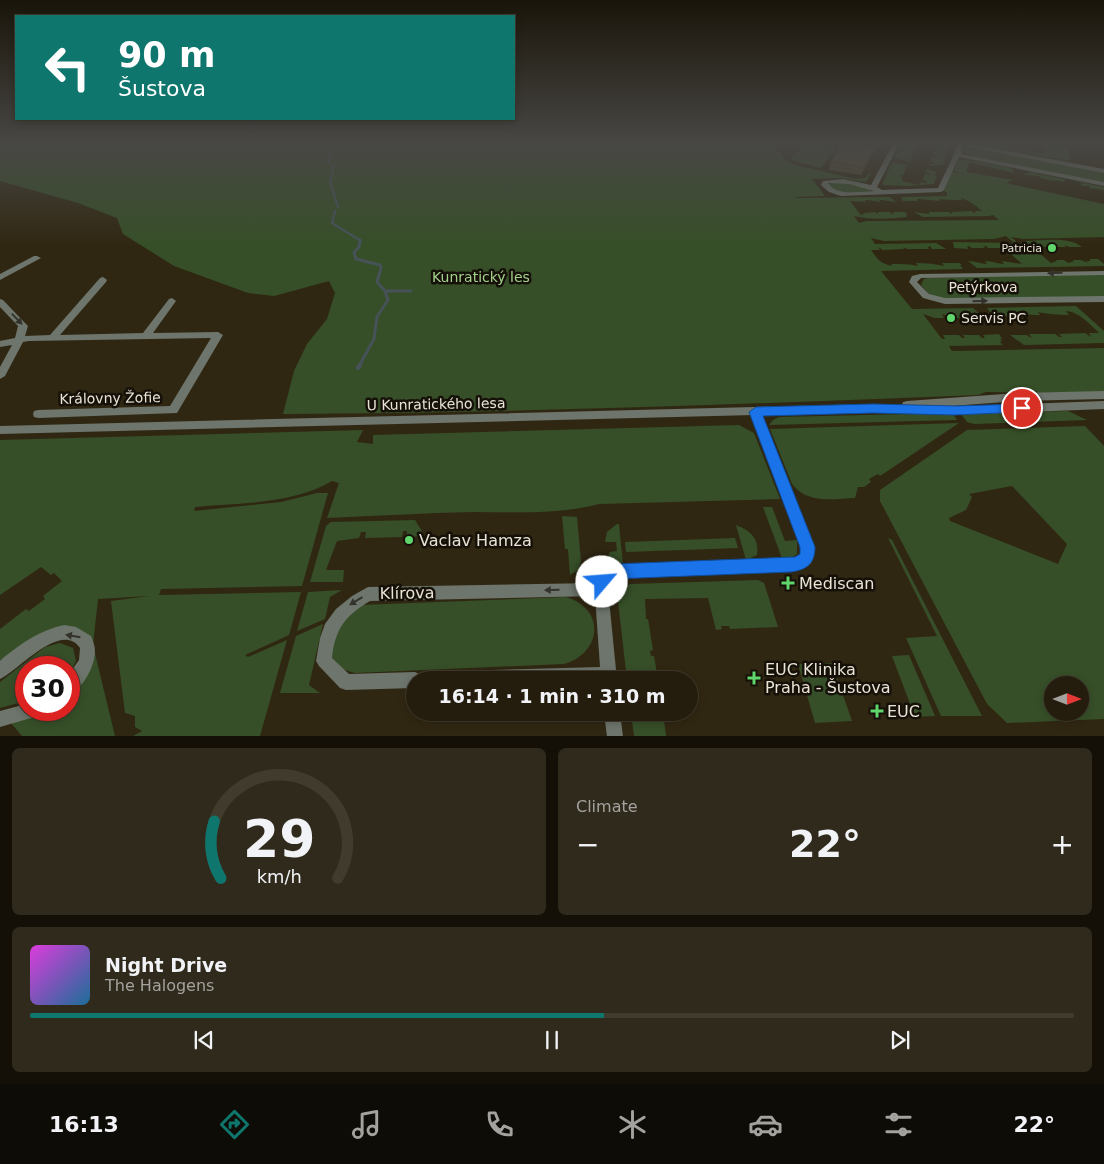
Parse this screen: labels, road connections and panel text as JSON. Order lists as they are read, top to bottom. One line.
{"streets":{"street":["Petýrkova","Královny Žofie","U Kunratického lesa","Klírova"]},"parks":["Kunratický les"],"places":{"other":["Patricia","Servis PC","Vaclav Hamza"],"health":["Mediscan","EUC Klinika Praha - Šustova","EUC"]},"north":"right","page":{"turn":["90 m","Šustova"],"limit":"30","trip":"16:14 · 1 min · 310 m","tile":"Climate","heat":["−","22°","+"],"song":["Night Drive","The Halogens"],"tabs":["16:13","22°"],"gauge":["29","km/h"]}}
